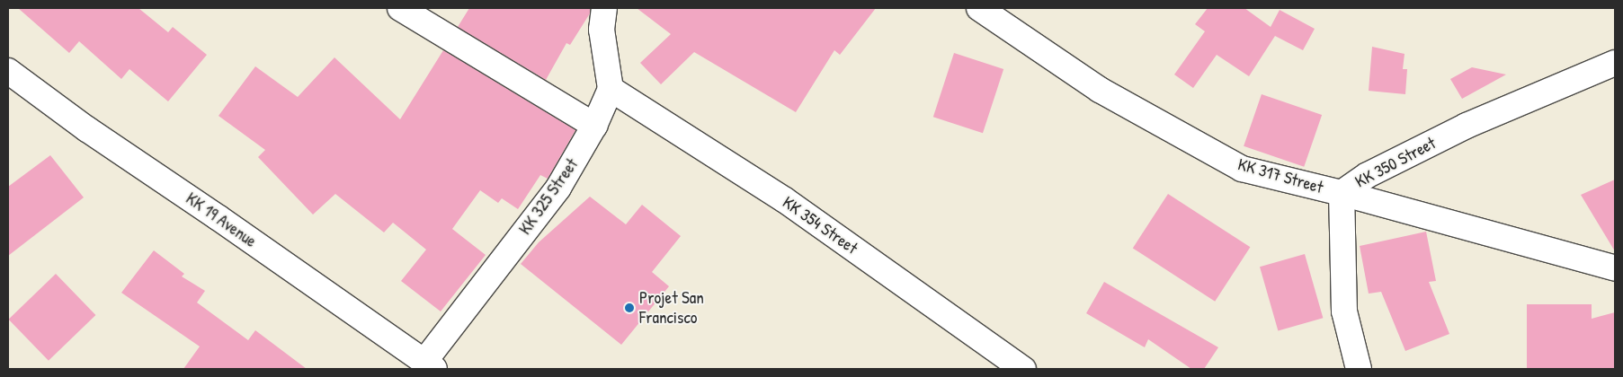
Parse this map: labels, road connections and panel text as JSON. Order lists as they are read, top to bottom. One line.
{"streets":{"street":["KK 350 Street","KK 317 Street","KK 325 Street","KK 19 Avenue","KK 354 Street"]},"crossings":[["KK 350 Street","KK 317 Street"],["KK 325 Street","KK 19 Avenue"],["KK 325 Street","KK 354 Street"]],"places":["Projet San Francisco"]}
